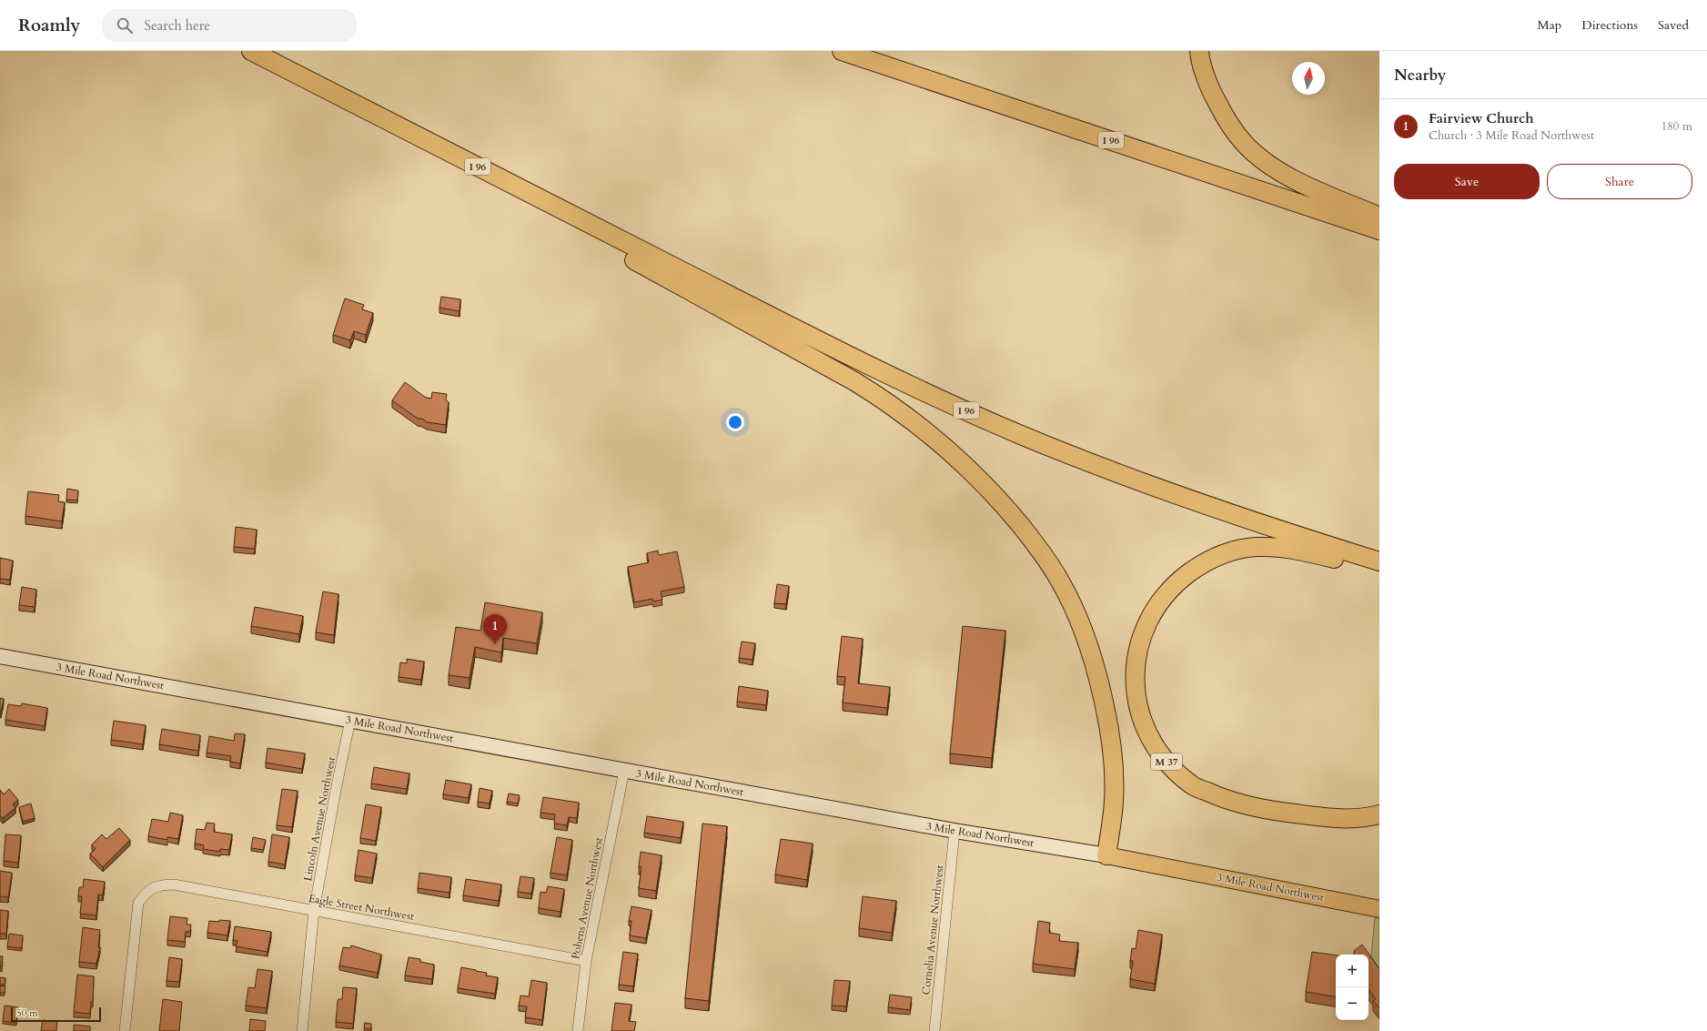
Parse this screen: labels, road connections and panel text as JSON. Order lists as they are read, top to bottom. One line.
{"streets":{"highway":["I 96","3 Mile Road Northwest","M 37"],"street":["Lincoln Avenue Northwest","Pohens Avenue Northwest","Eagle Street Northwest","Cornelia Avenue Northwest"]},"crossings":[["I 96","M 37"],["3 Mile Road Northwest","Lincoln Avenue Northwest"],["3 Mile Road Northwest","Pohens Avenue Northwest"],["3 Mile Road Northwest","Cornelia Avenue Northwest"],["Lincoln Avenue Northwest","Eagle Street Northwest"],["Pohens Avenue Northwest","Eagle Street Northwest"]],"scale_bar":"50 m","north":"top","page":{"header":"Roamly","search":"Search here","nav":["Map","Directions","Saved"],"heading":"Nearby","list":[{"mark":"1","name":"Fairview Church","note":"Church · 3 Mile Road Northwest","value":"180 m"}],"buttons":["Save","Share"],"pins":"1","map_buttons":["+","−"],"scale":"50 m"}}
